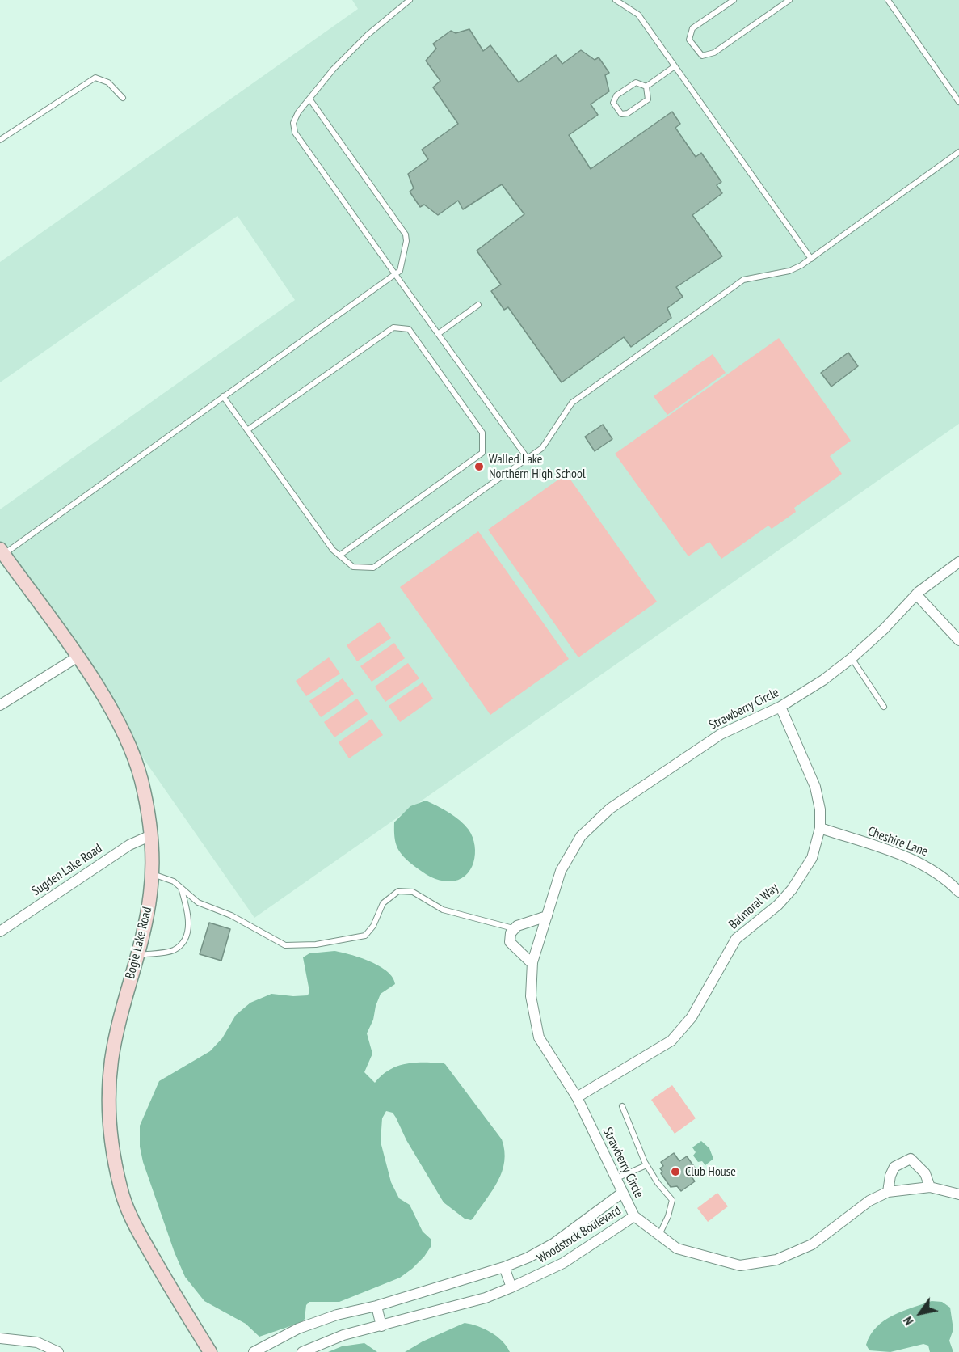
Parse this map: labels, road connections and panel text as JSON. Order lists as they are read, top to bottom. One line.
{"streets":{"main road":["Bogie Lake Road"],"street":["Strawberry Circle","Cheshire Lane","Sugden Lake Road","Balmoral Way","Woodstock Boulevard"]},"crossings":[["Strawberry Circle","Balmoral Way"],["Strawberry Circle","Woodstock Boulevard"],["Cheshire Lane","Balmoral Way"],["Sugden Lake Road","Bogie Lake Road"]],"places":["Walled Lake Northern High School","Club House"],"north":"bottom left"}
